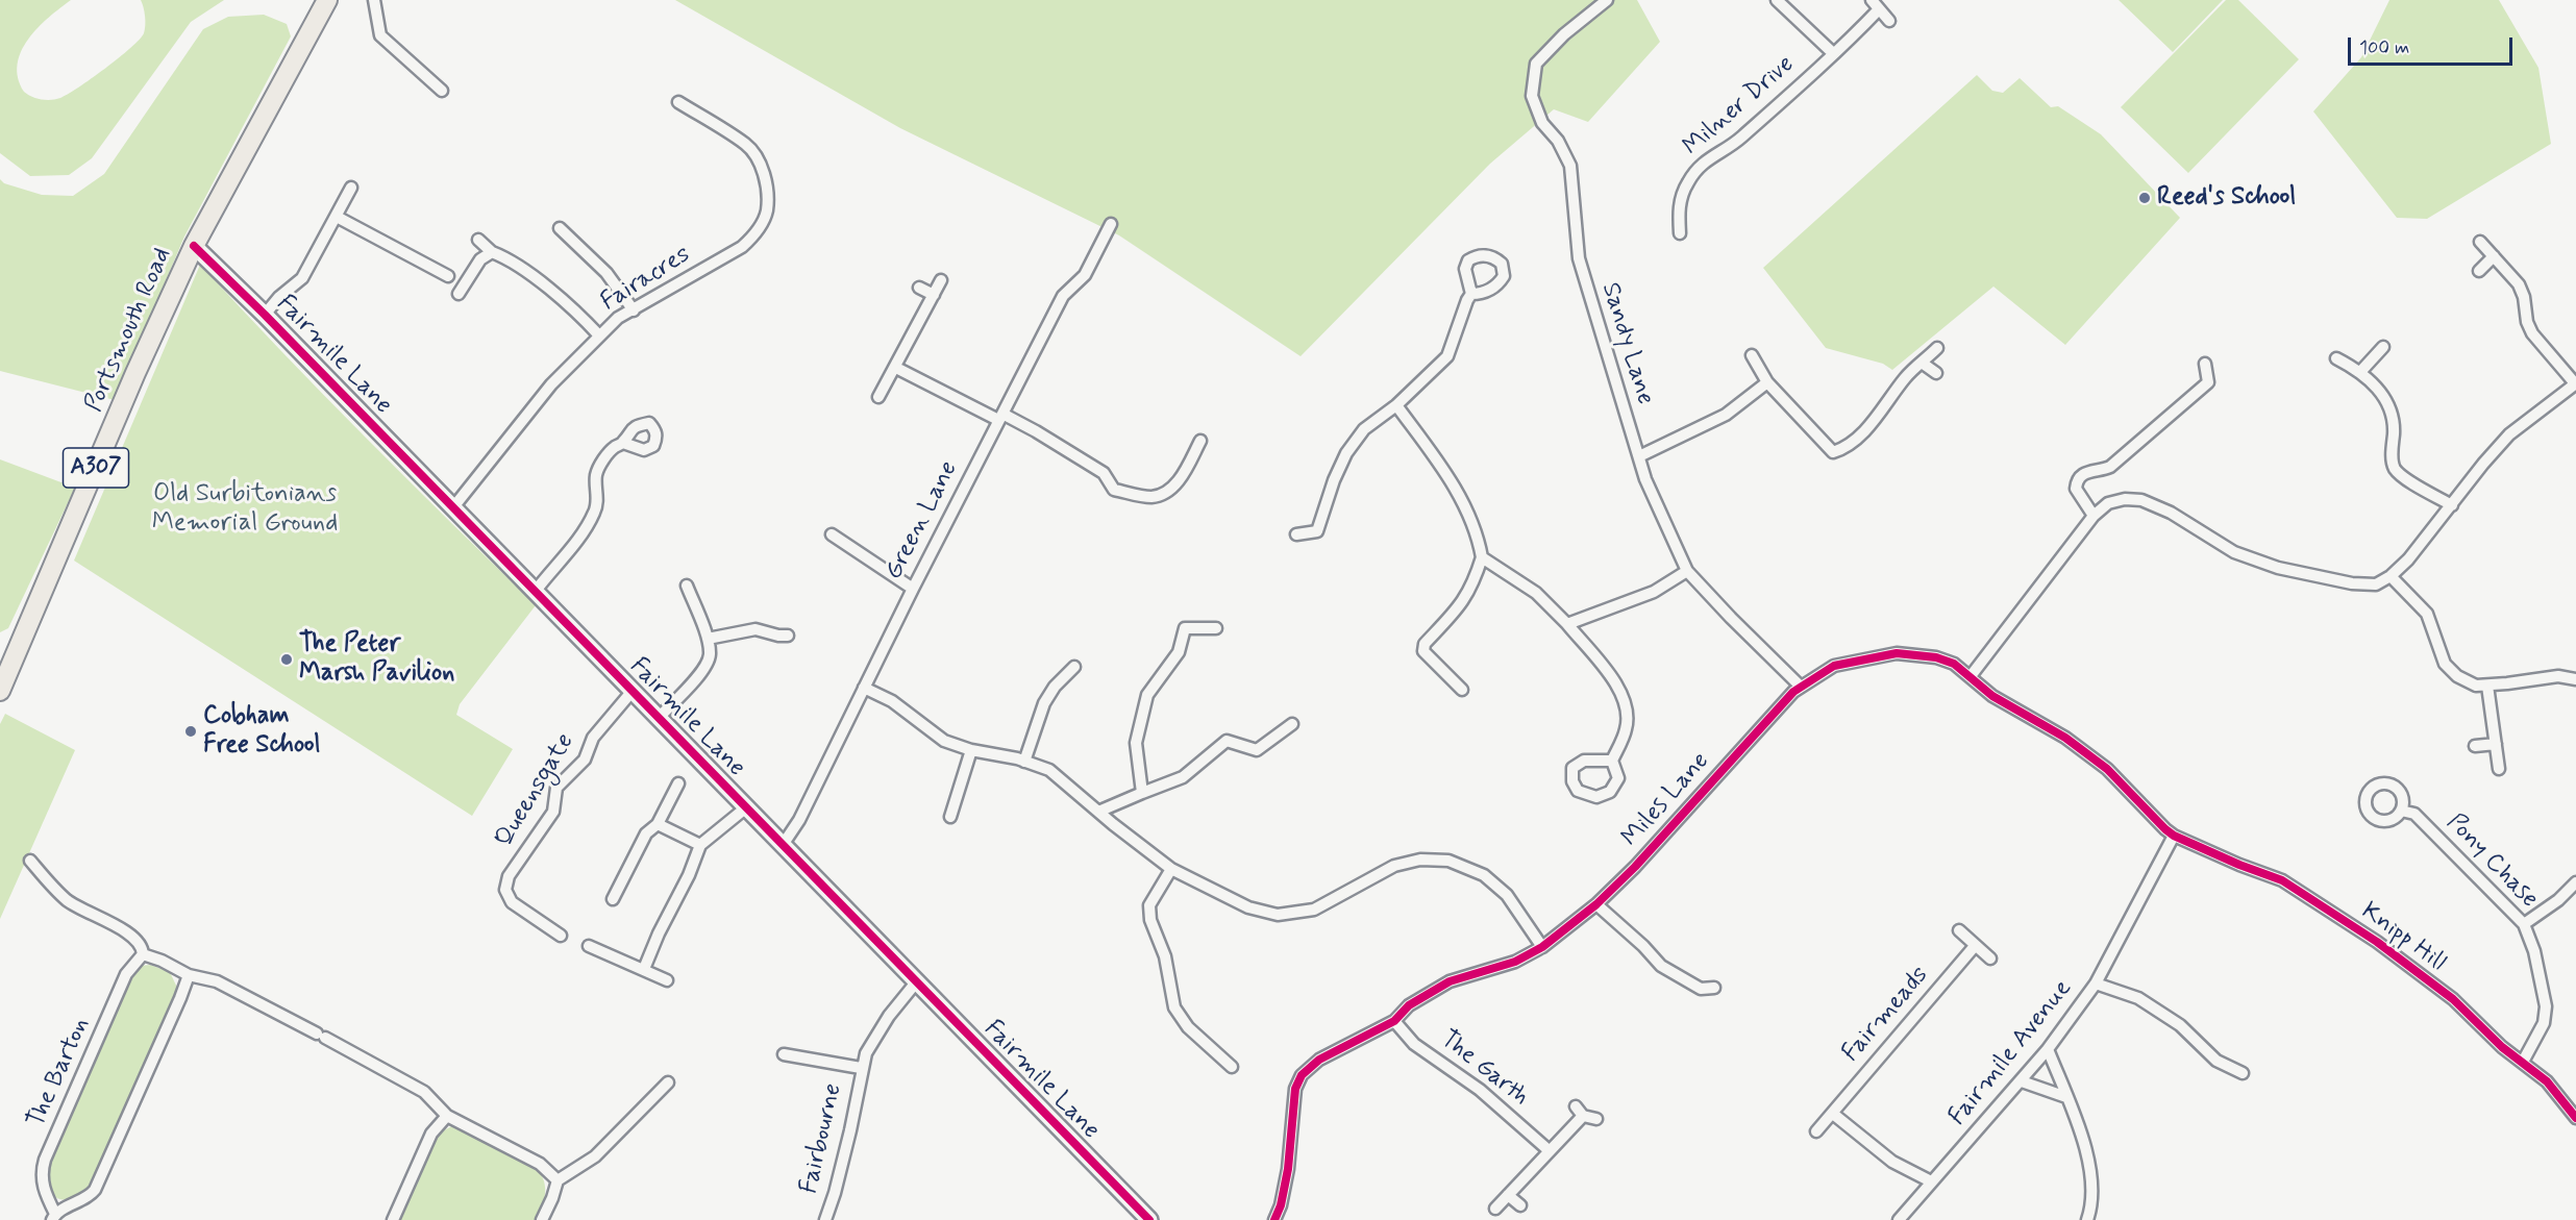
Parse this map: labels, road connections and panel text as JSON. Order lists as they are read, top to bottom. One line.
{"streets":{"main road":["Portsmouth Road","A307"],"street":["Milner Drive","Fairacres","Sandy Lane","Fairmile Lane","Green Lane","Queensgate","Miles Lane","Pony Chase","Knipp Hill","Fairmeads","Fairmile Avenue","The Garth","The Barton","Fairbourne"]},"crossings":[["Fairacres","Fairmile Lane"],["Portsmouth Road","Fairmile Lane"],["Sandy Lane","Miles Lane"],["Fairmile Lane","Green Lane"],["Fairmile Lane","Queensgate"],["Fairmile Lane","Fairbourne"],["Miles Lane","Knipp Hill"],["Miles Lane","Fairmile Avenue"],["Miles Lane","The Garth"],["Pony Chase","Knipp Hill"],["Knipp Hill","Fairmile Avenue"]],"parks":["Old Surbitonians Memorial Ground"],"places":["Reed's School","The Peter Marsh Pavilion","Cobham Free School"],"scale_bar":"100 m"}
